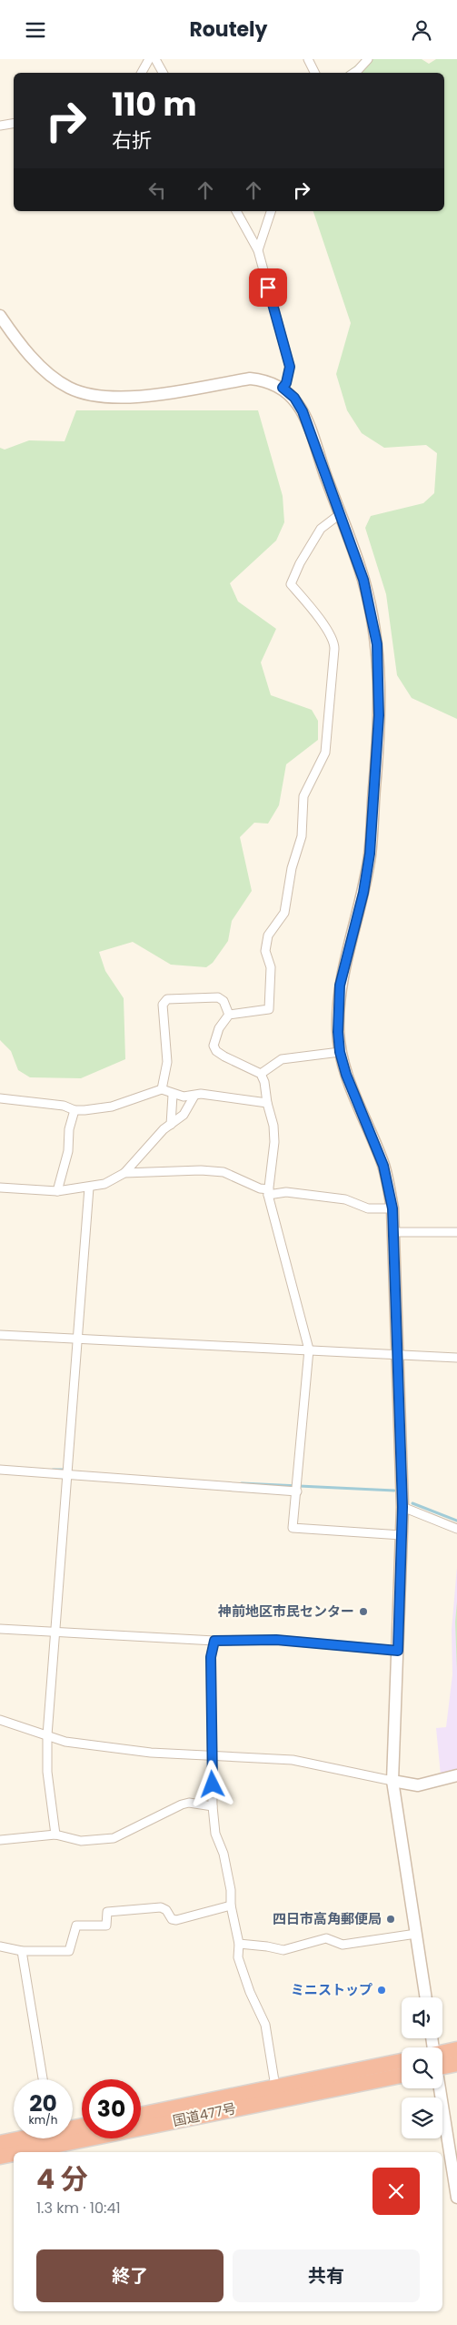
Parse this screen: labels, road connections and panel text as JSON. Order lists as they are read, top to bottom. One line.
{"streets":{"highway":["国道477号"]},"places":["神前地区市民センター","四日市高角郵便局","ミニストップ"],"page":{"header":"Routely","turn":["110 m","右折"],"speed":"20 km/h","limit":"30","heading":["4 分","1.3 km · 10:41"],"buttons":["終了","共有"]}}
